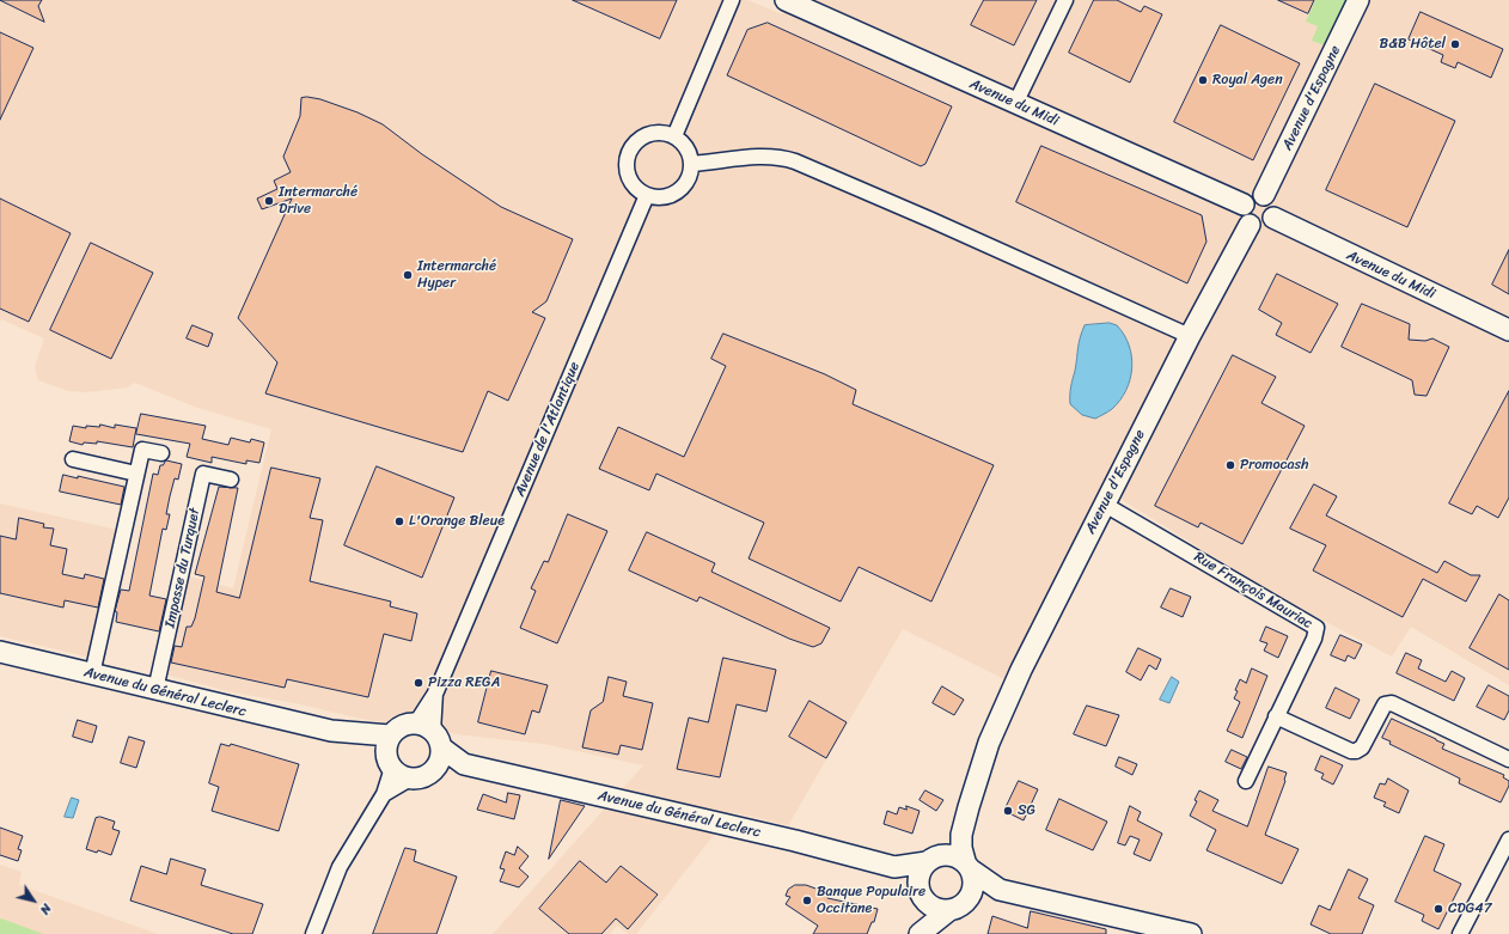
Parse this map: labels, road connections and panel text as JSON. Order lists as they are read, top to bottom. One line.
{"streets":{"street":["Avenue d'Espagne","Avenue du Midi","Avenue de l'Atlantique","Impasse du Turquet","Rue François Mauriac","Avenue du Général Leclerc"]},"crossings":[["Avenue d'Espagne","Avenue du Midi"],["Avenue d'Espagne","Rue François Mauriac"],["Avenue de l'Atlantique","Avenue du Général Leclerc"],["Impasse du Turquet","Avenue du Général Leclerc"]],"places":["B&B Hôtel","Royal Agen","Intermarché Drive","Intermarché Hyper","Promocash","L'Orange Bleue","Pizza REGA","SG","Banque Populaire Occitane","CDG47"],"north":"bottom right"}
